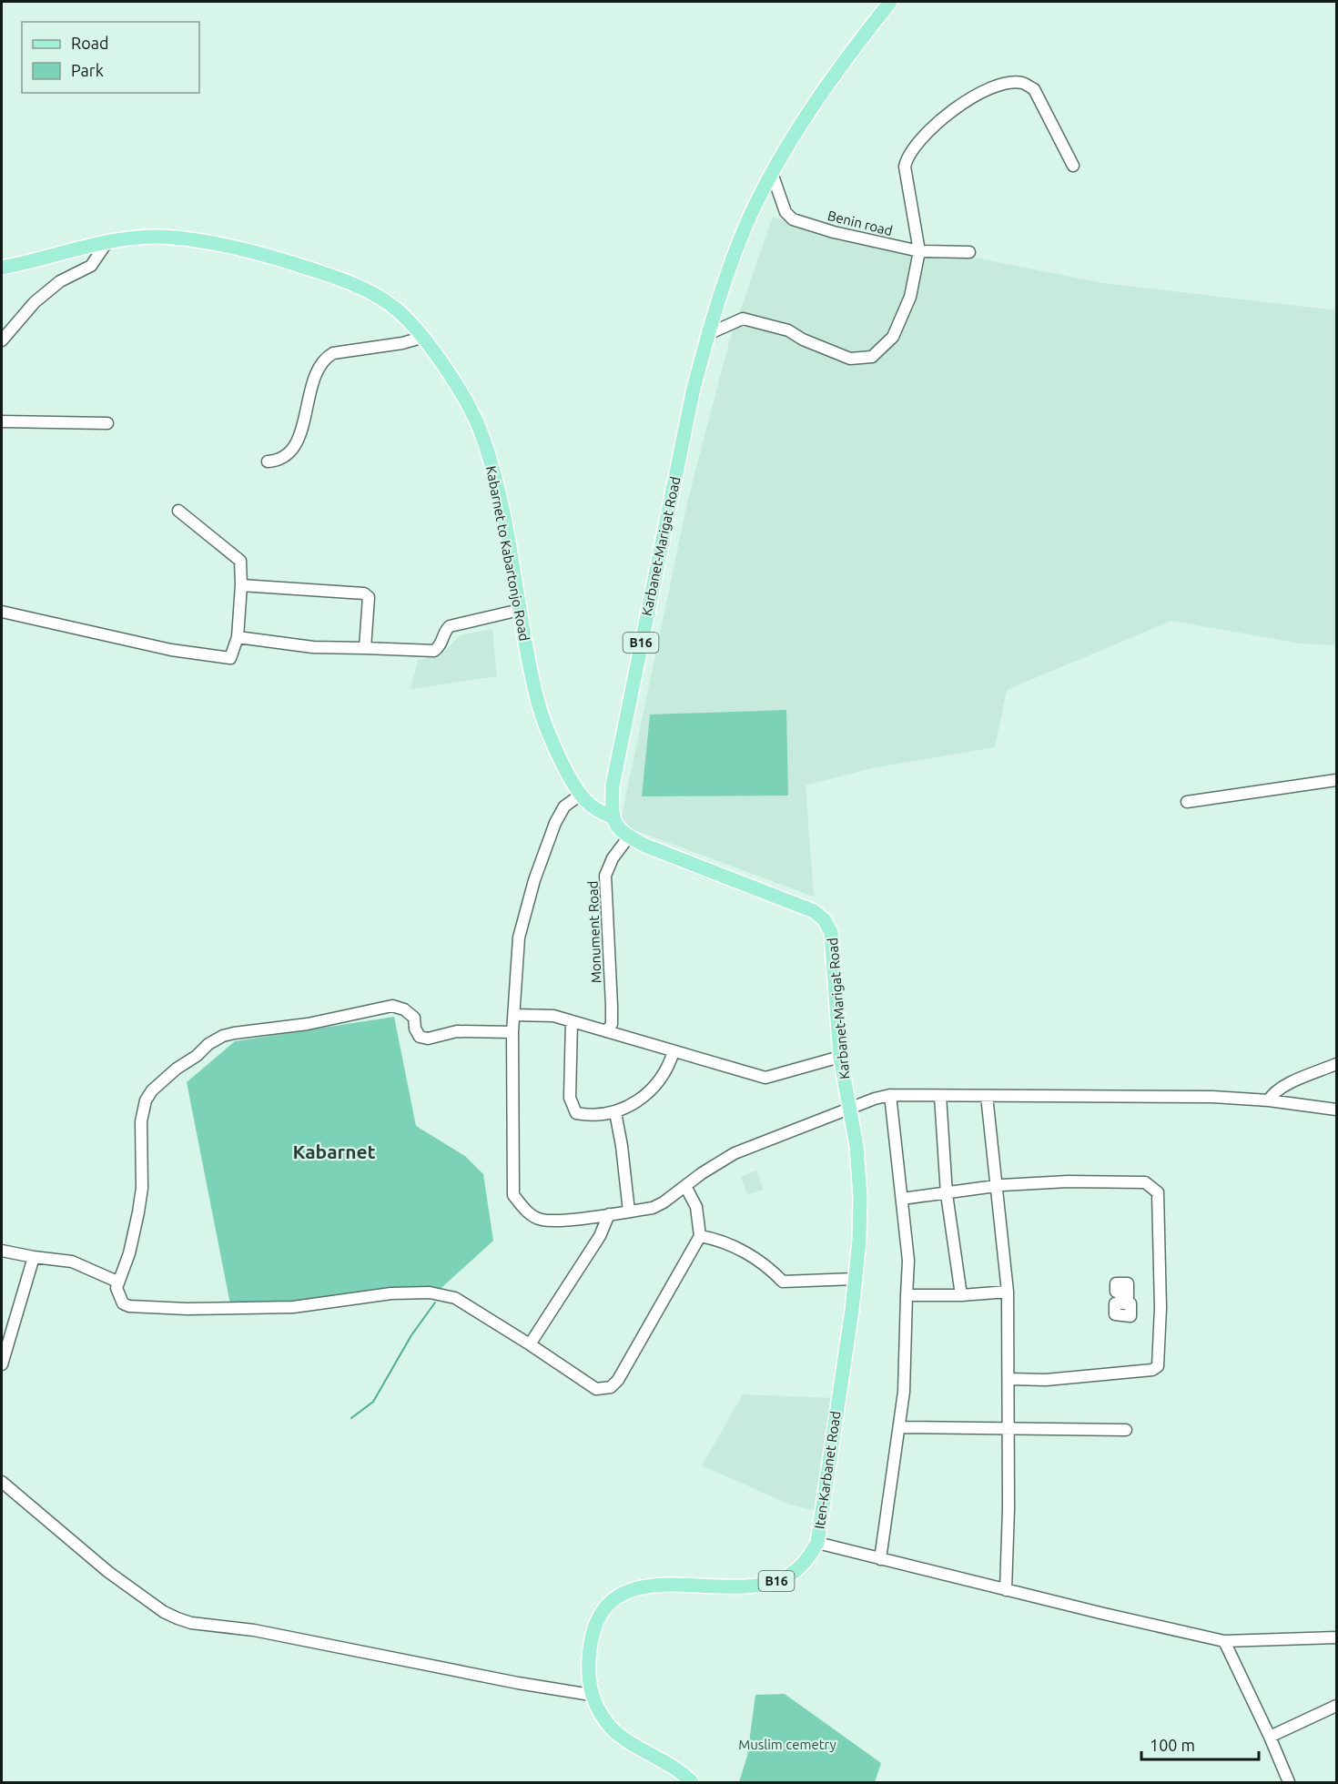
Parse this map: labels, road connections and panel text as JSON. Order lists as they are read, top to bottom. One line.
{"streets":{"main road":["Karbanet-Marigat Road","Kabarnet to Kabartonjo Road","B16","Iten-Karbanet Road"],"street":["Benin road","Monument Road"]},"crossings":[["Benin road","Karbanet-Marigat Road"],["Karbanet-Marigat Road","Kabarnet to Kabartonjo Road"],["Karbanet-Marigat Road","Monument Road"],["Karbanet-Marigat Road","Iten-Karbanet Road"]],"districts":["Kabarnet"],"parks":["Muslim cemetry"],"legend":["Road","Park"],"scale_bar":"100 m"}
